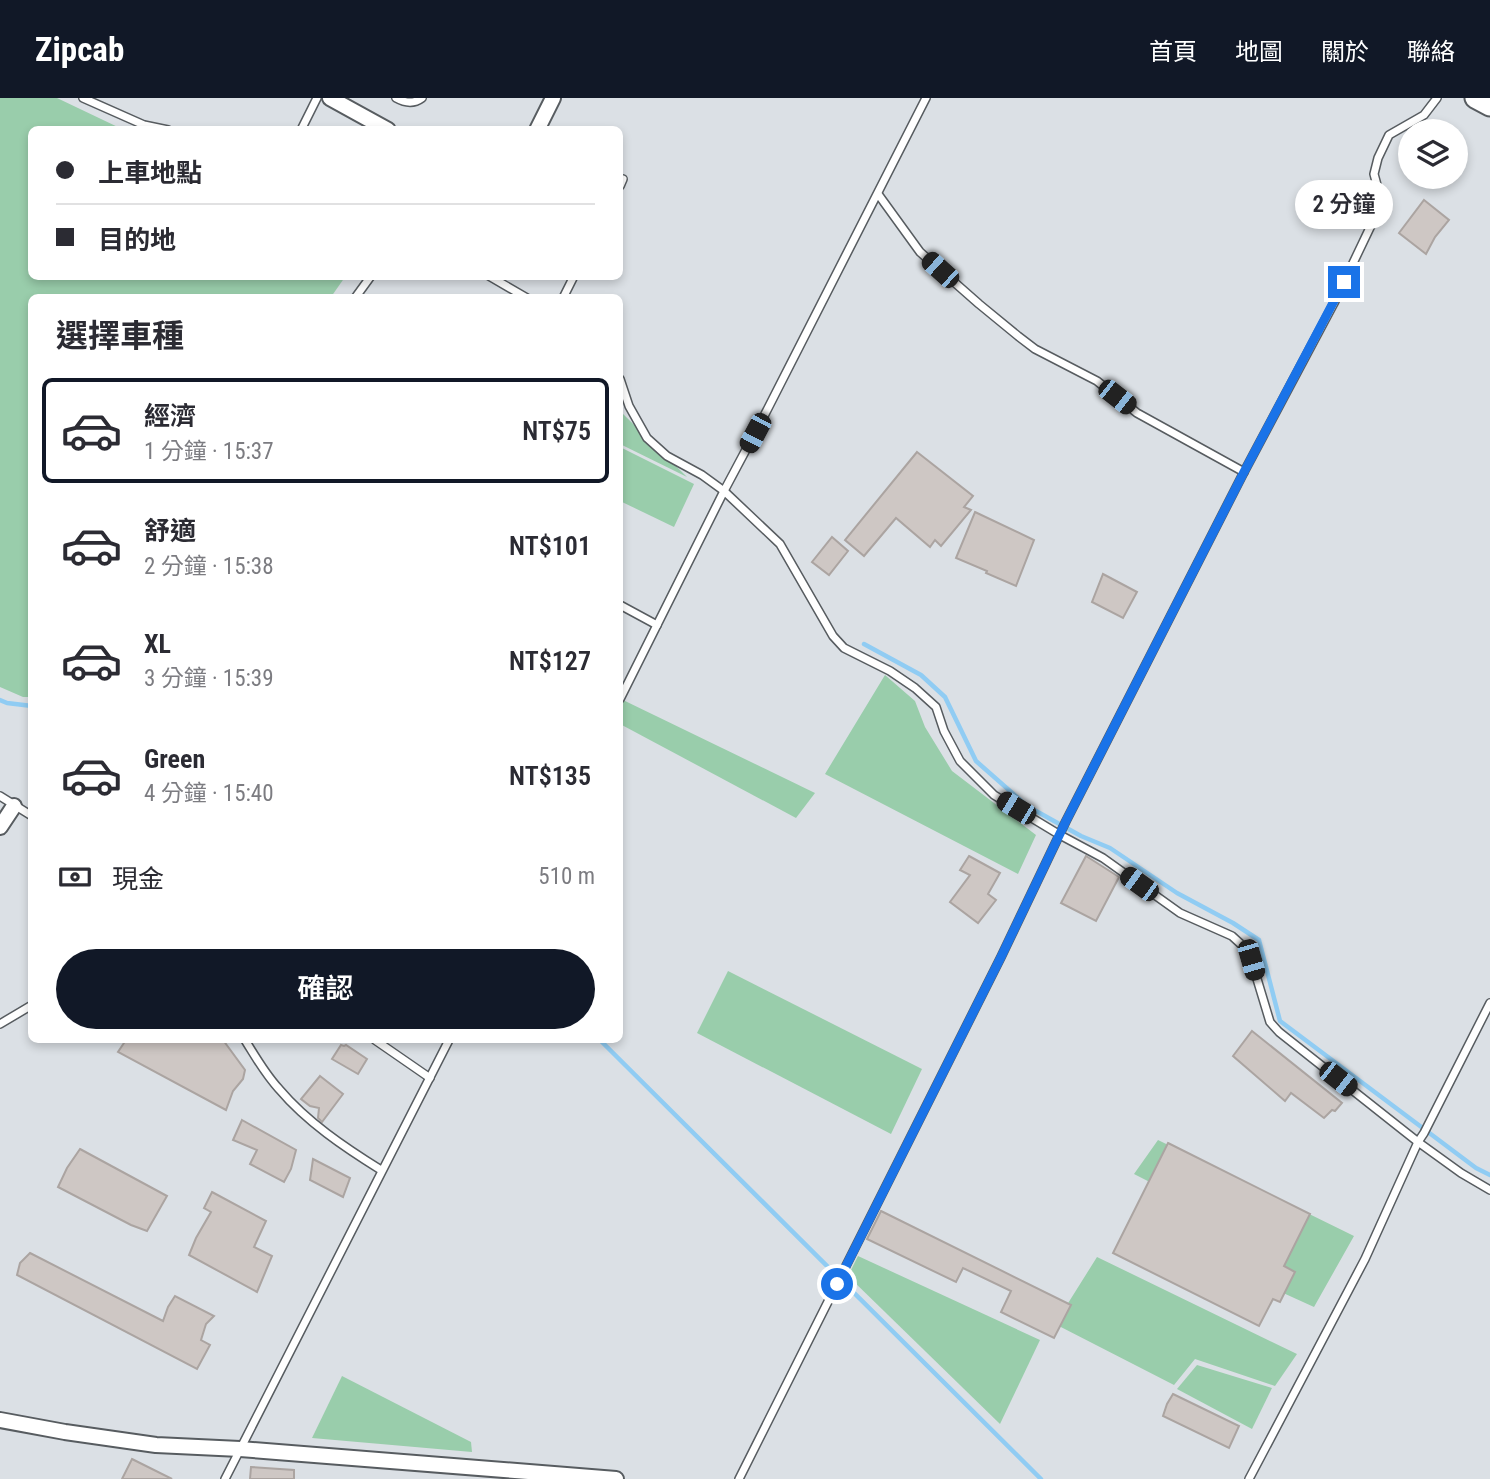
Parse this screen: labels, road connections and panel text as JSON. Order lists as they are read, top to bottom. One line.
{"page":{"header":"Zipcab","nav":["首頁","地圖","關於","聯絡"],"banner":["上車地點","目的地"],"bubble":"2 分鐘","heading":"選擇車種","list":[{"name":"經濟","note":"1 分鐘 · 15:37","value":"NT$75"},{"name":"舒適","note":"2 分鐘 · 15:38","value":"NT$101"},{"name":"XL","note":"3 分鐘 · 15:39","value":"NT$127"},{"name":"Green","note":"4 分鐘 · 15:40","value":"NT$135"}],"pay":["現金","510 m"],"buttons":"確認"}}
